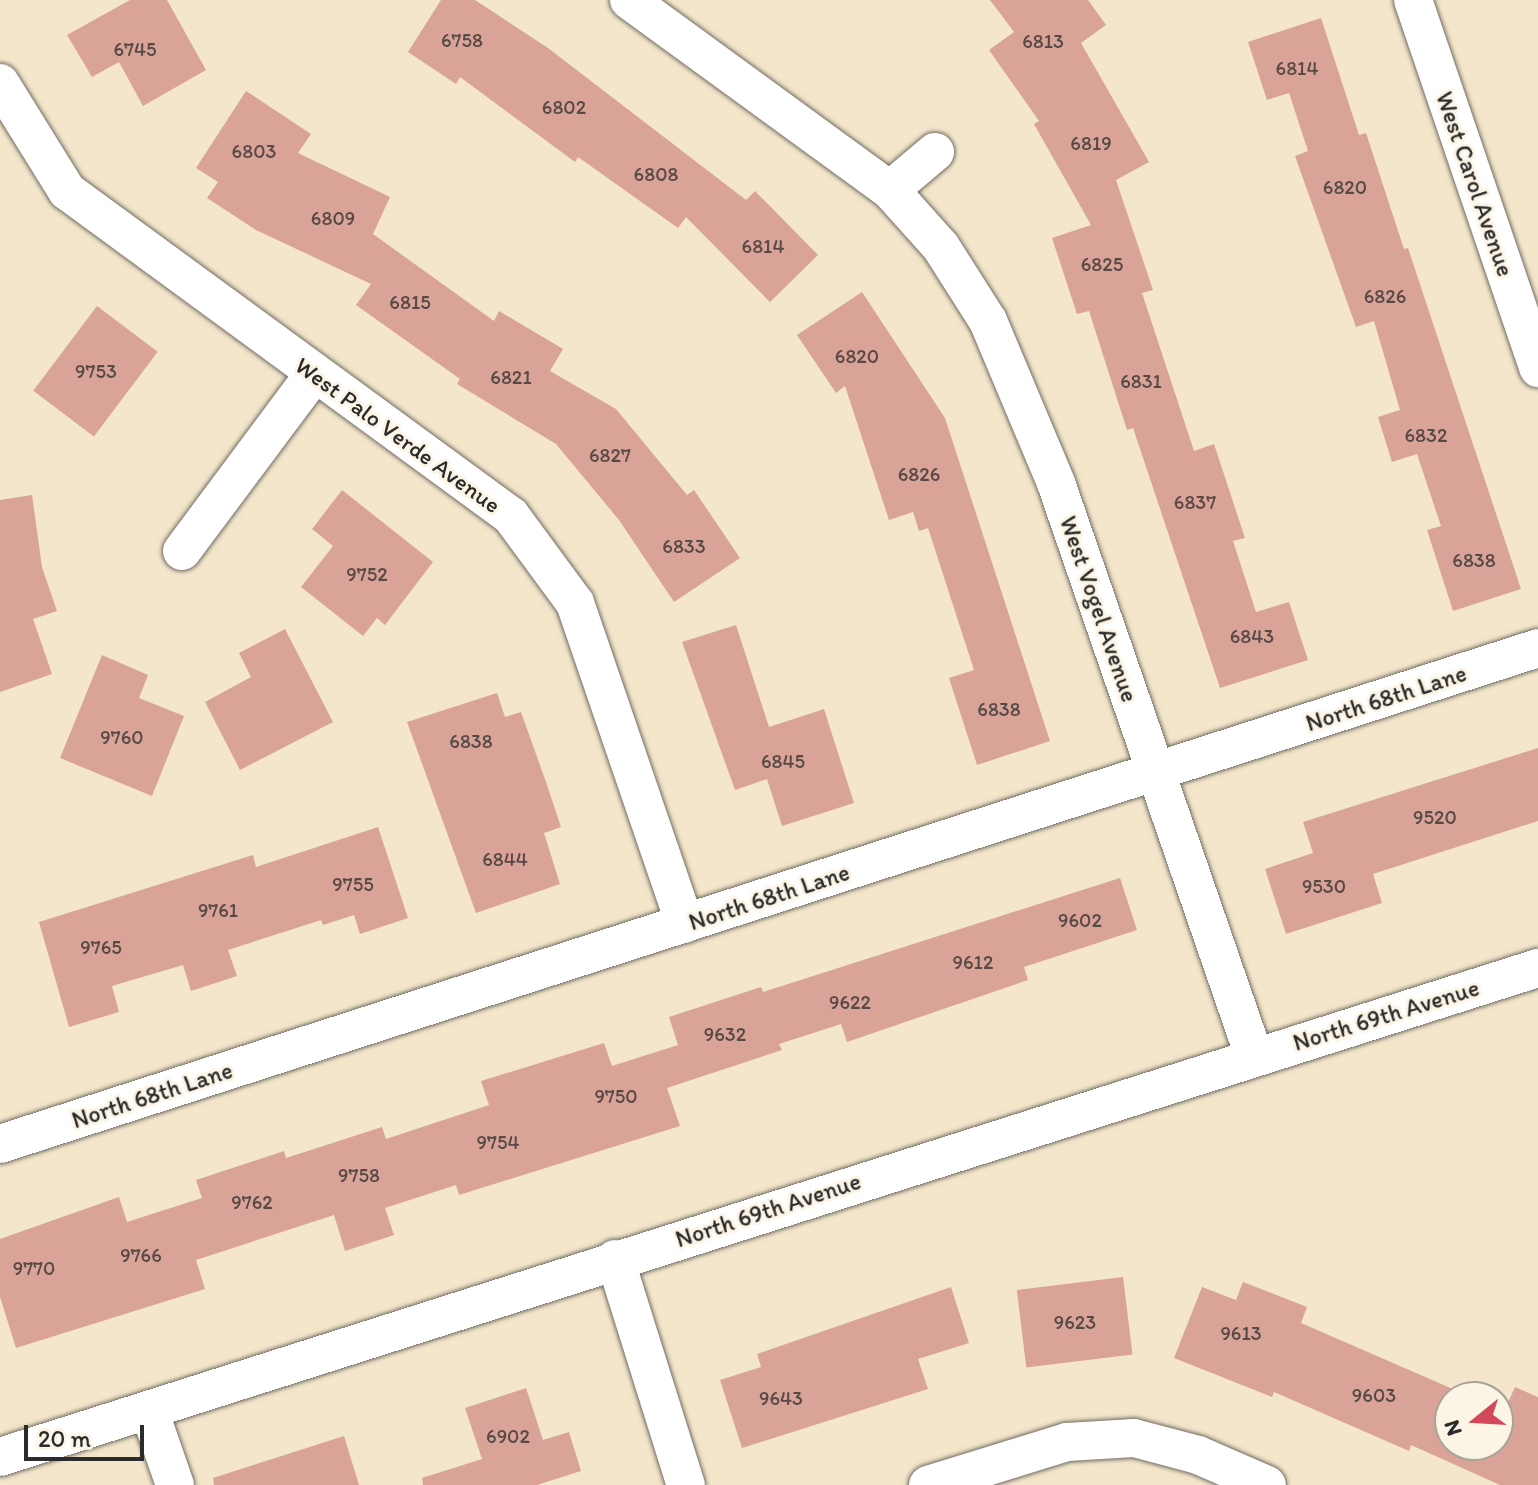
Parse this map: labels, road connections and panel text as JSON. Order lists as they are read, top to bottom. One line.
{"streets":{"street":["West Carol Avenue","West Palo Verde Avenue","West Vogel Avenue","North 68th Lane","North 69th Avenue"]},"crossings":[["West Palo Verde Avenue","North 68th Lane"],["West Vogel Avenue","North 68th Lane"],["West Vogel Avenue","North 69th Avenue"]],"house_numbers":["6758","6813","6745","6814","6802","6819","6803","6808","6820","6809","6814","6825","6826","6815","6820","9753","6821","6831","6832","6827","6826","6837","6833","6838","9752","6843","6838","9760","6838","6845","9520","6844","9755","9530","9761","9602","9765","9612","9622","9632","9750","9754","9758","9762","9766","9770","9623","9613","9603","9643","6902"],"scale_bar":"20 m","north":"left"}
